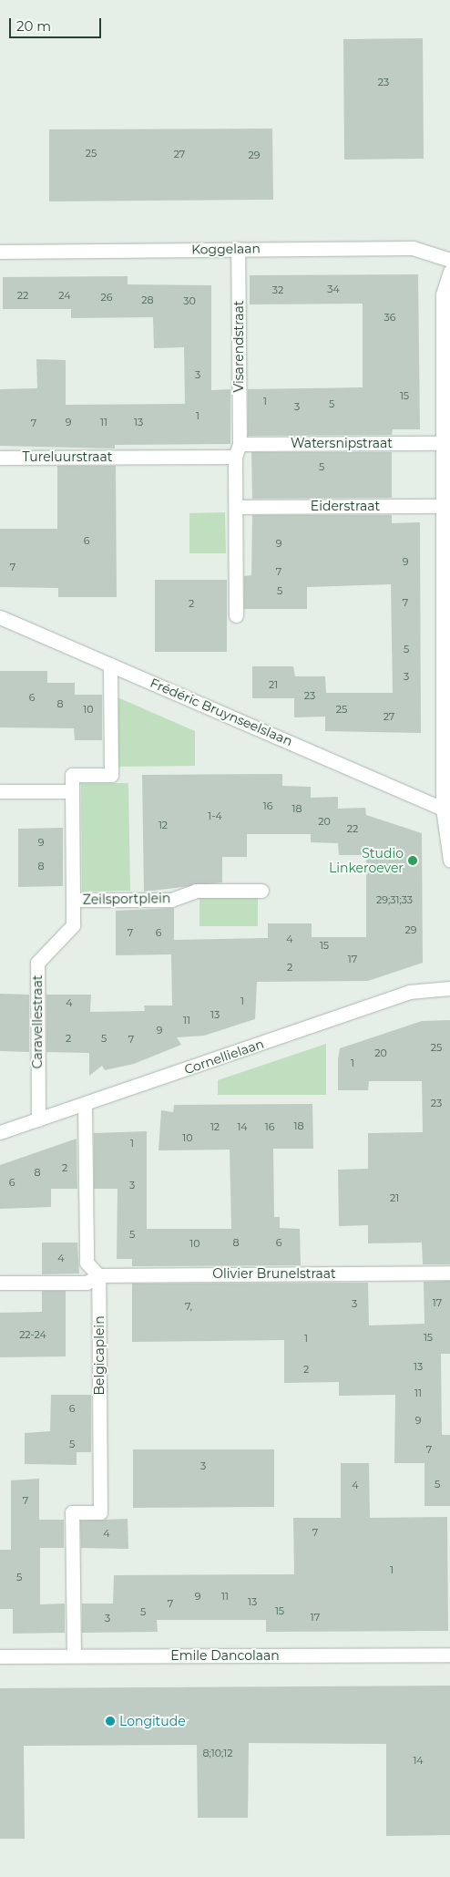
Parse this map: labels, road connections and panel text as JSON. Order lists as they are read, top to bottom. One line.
{"streets":{"street":["Koggelaan","Visarendstraat","Watersnipstraat","Tureluurstraat","Eiderstraat","Frédéric Bruynseelslaan","Zeilsportplein","Caravellestraat","Cornellielaan","Olivier Brunelstraat","Belgicaplein","Emile Dancolaan"]},"crossings":[["Koggelaan","Visarendstraat"],["Visarendstraat","Watersnipstraat"],["Visarendstraat","Eiderstraat"],["Watersnipstraat","Tureluurstraat"],["Frédéric Bruynseelslaan","Zeilsportplein"],["Zeilsportplein","Caravellestraat"],["Caravellestraat","Cornellielaan"],["Olivier Brunelstraat","Belgicaplein"],["Belgicaplein","Emile Dancolaan"]],"places":["Studio Linkeroever","Longitude"],"house_numbers":["23","25","27","29","34","32","22","24","26","28","30","36","3","15","1","5","3","1","9","11","13","7","5","6","9","9","7","7","5","7","2","5","3","21","23","6","8","10","25","27","16","18","1-4","20","12","22","9","8","29;31;33","29","7","6","4","15","17","2","1","4","13","11","9","2","5","7","25","20","1","23","18","12","14","16","10","1","2","8","6","3","21","5","8","6","10","4","17","3","7,","22-24","15","1","13","2","11","6","9","5","7","3","5","4","7","7","4","1","5","9","11","13","7","15","5","17","3","8;10;12","14"],"scale_bar":"20 m"}
